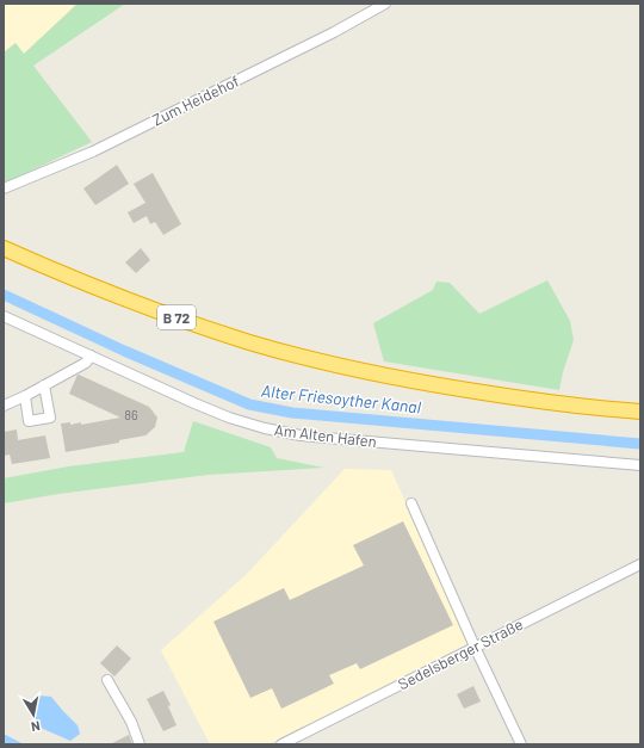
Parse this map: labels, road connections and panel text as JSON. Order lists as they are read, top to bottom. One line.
{"streets":{"highway":["B 72"],"street":["Zum Heidehof","Am Alten Hafen","Sedelsberger Straße"]},"water":["Alter Friesoyther Kanal"],"house_numbers":["86"],"north":"bottom"}
